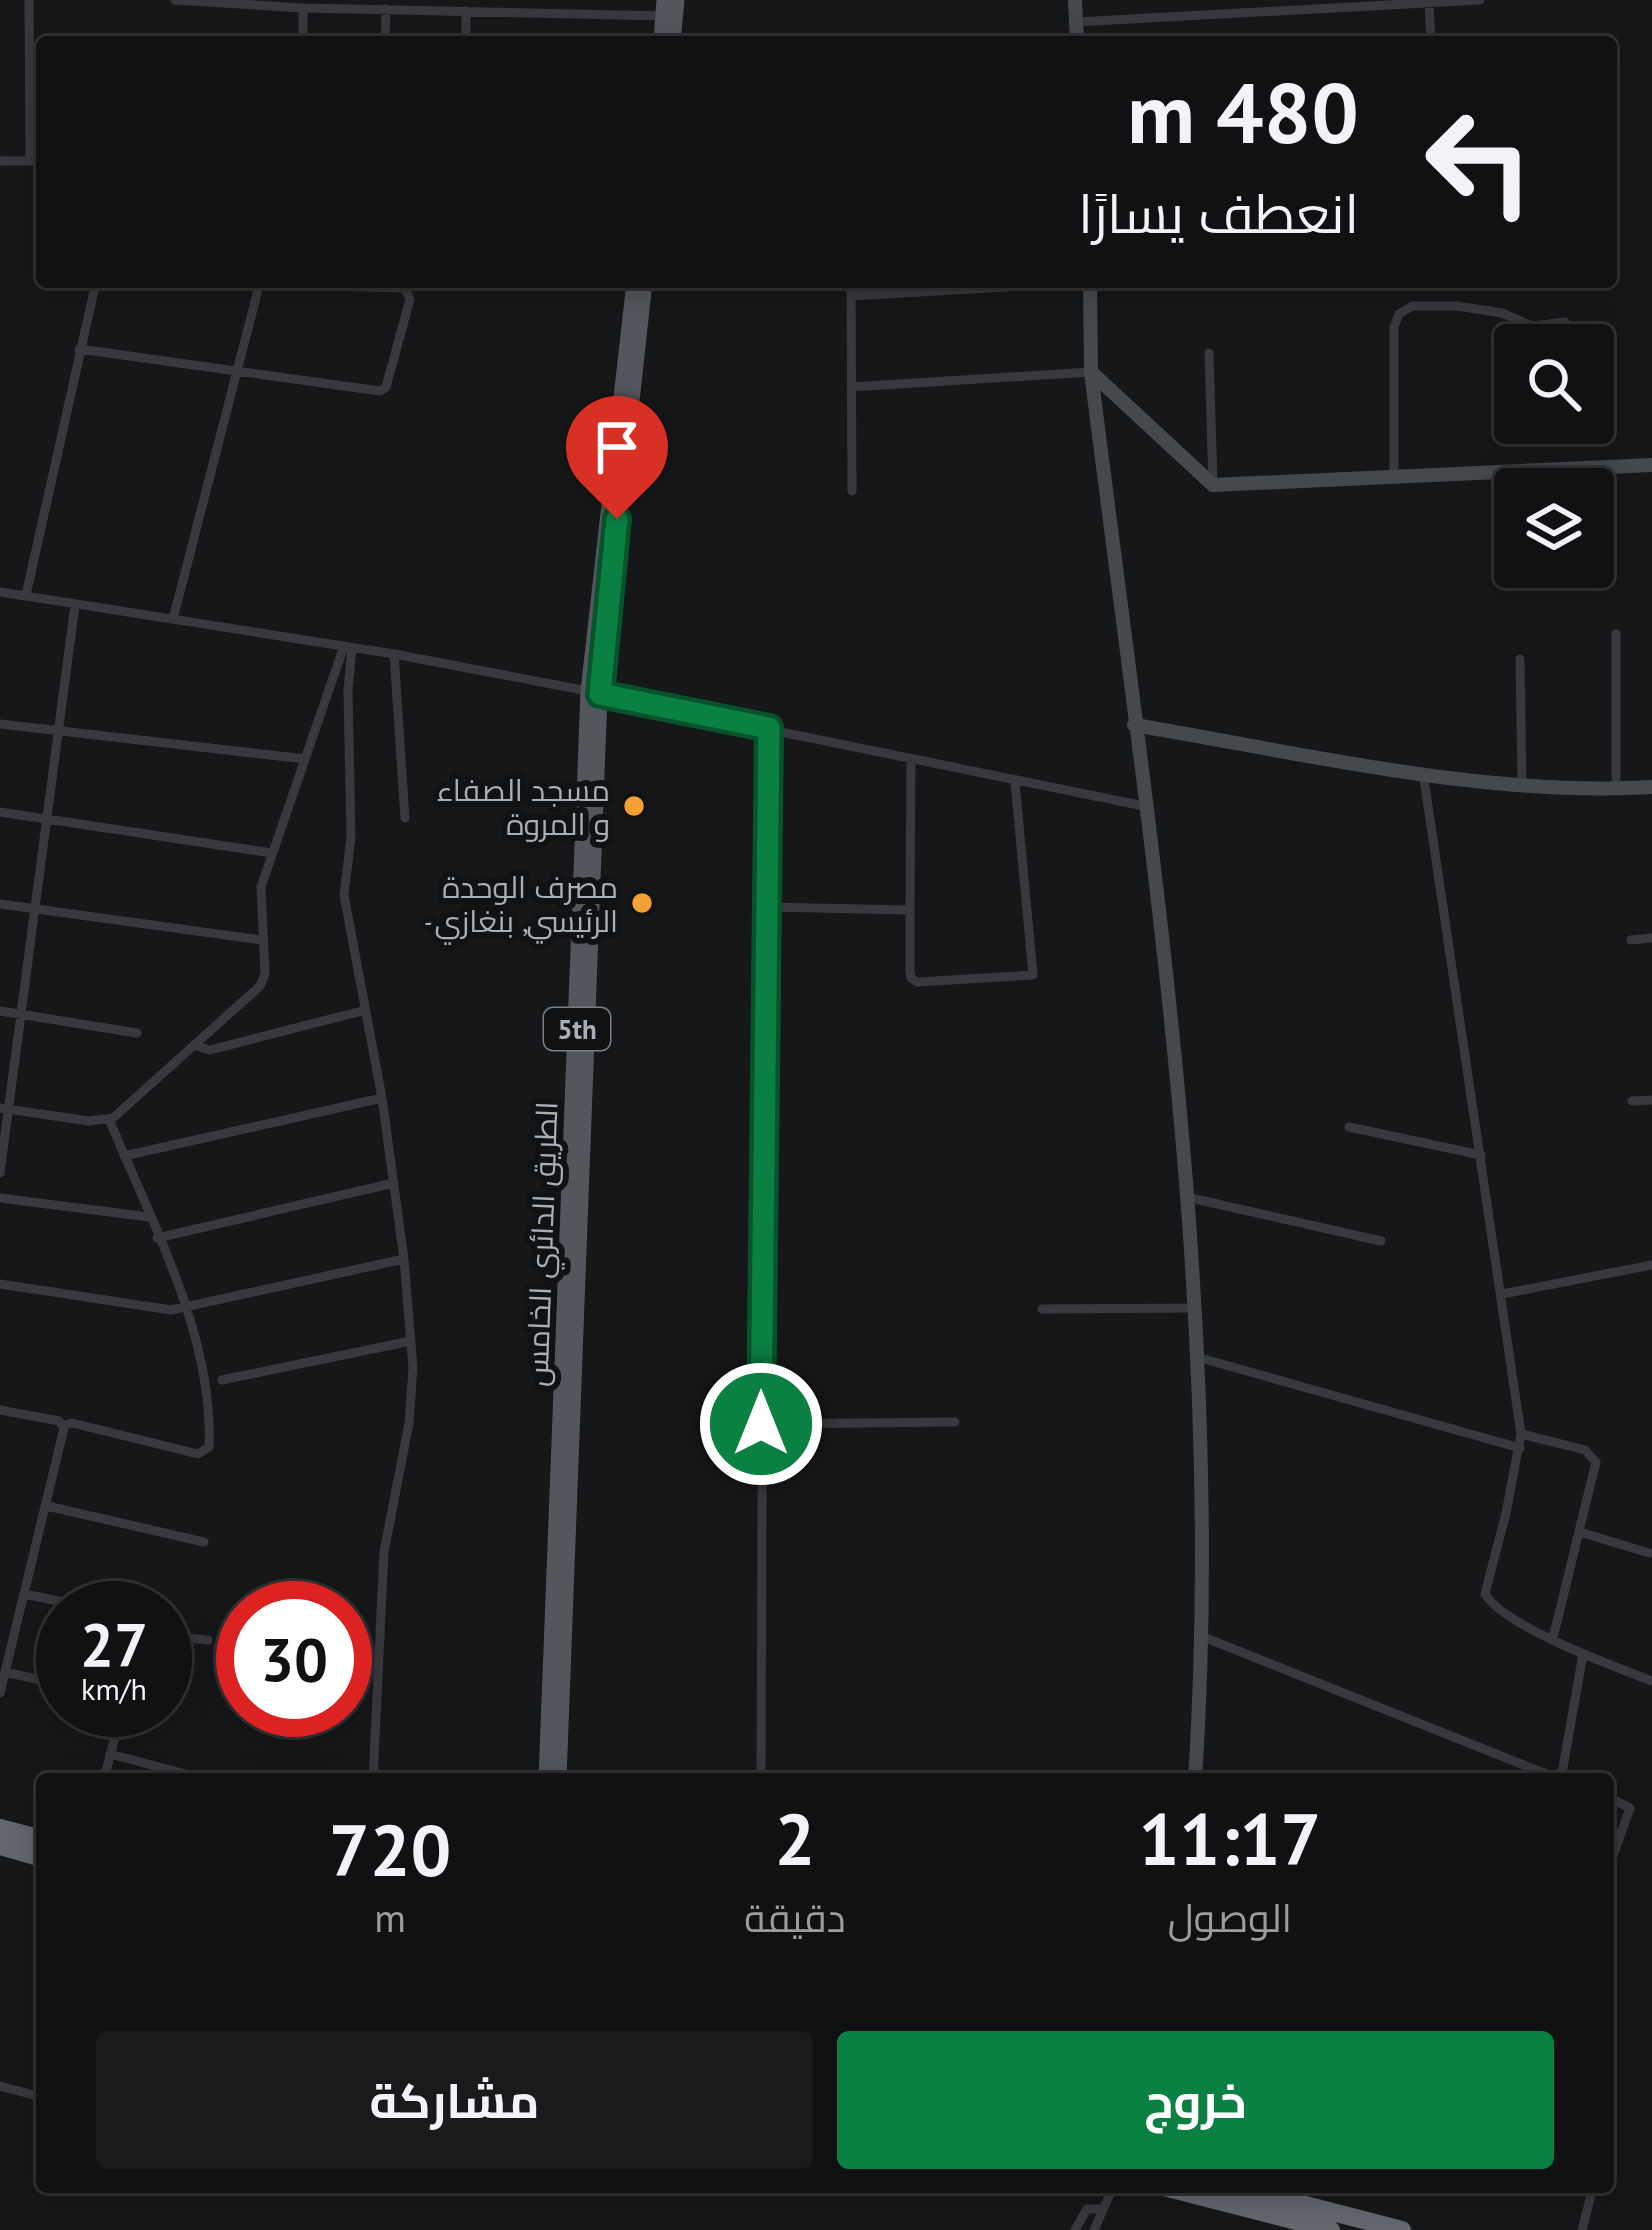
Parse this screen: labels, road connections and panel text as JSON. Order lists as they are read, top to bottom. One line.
{"streets":{"main road":["5th","الطريق الدائري الخامس"]},"places":["مسجد الصفاء و المروة","مصرف الوحدة -الرئيسي, بنغازي"],"page":{"turn":["480 m","انعطف يسارًا"],"speed":"27 km/h","limit":"30","eta":["11:17","الوصول","2","دقيقة","720","m"],"buttons":["خروج","مشاركة"]}}
